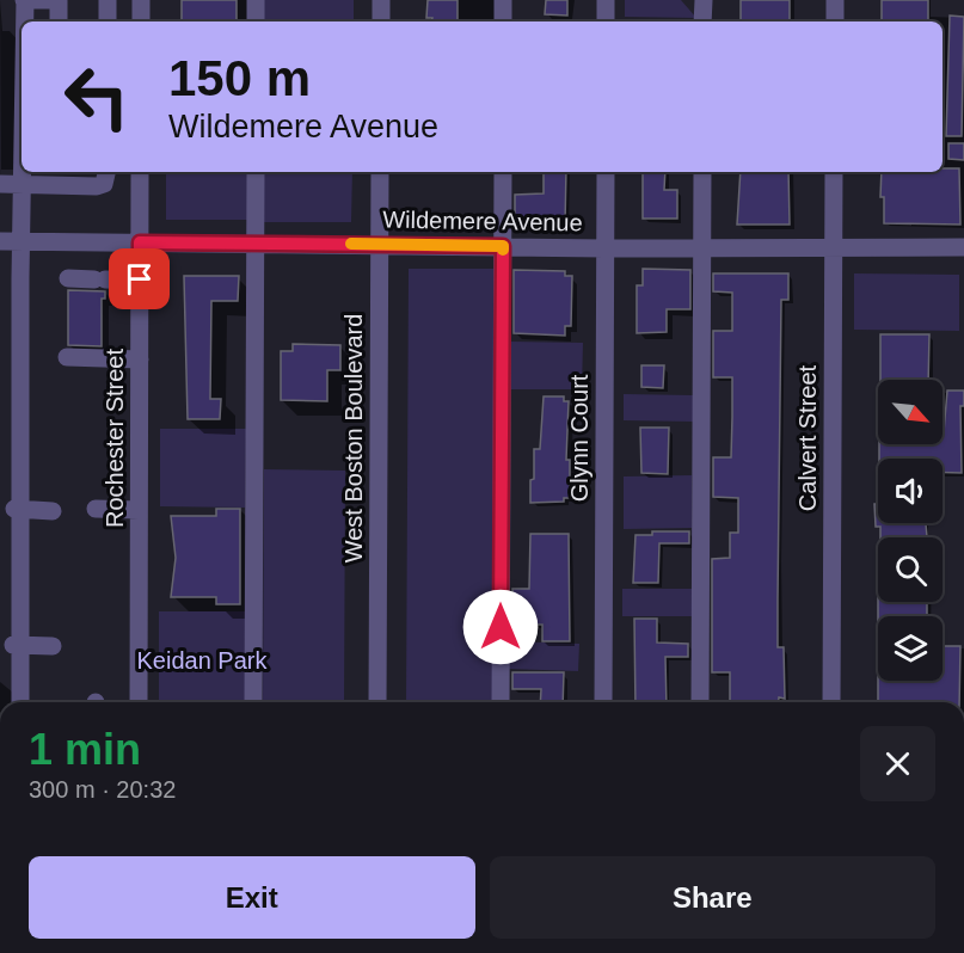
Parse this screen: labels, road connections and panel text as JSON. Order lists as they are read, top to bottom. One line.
{"streets":{"street":["Wildemere Avenue","Rochester Street","West Boston Boulevard","Glynn Court","Calvert Street"]},"crossings":[["Wildemere Avenue","Rochester Street"],["Wildemere Avenue","West Boston Boulevard"],["Wildemere Avenue","Glynn Court"],["Wildemere Avenue","Calvert Street"]],"parks":["Keidan Park"],"north":"bottom right","page":{"turn":["150 m","Wildemere Avenue"],"heading":["1 min","300 m · 20:32"],"buttons":["Exit","Share"]}}
